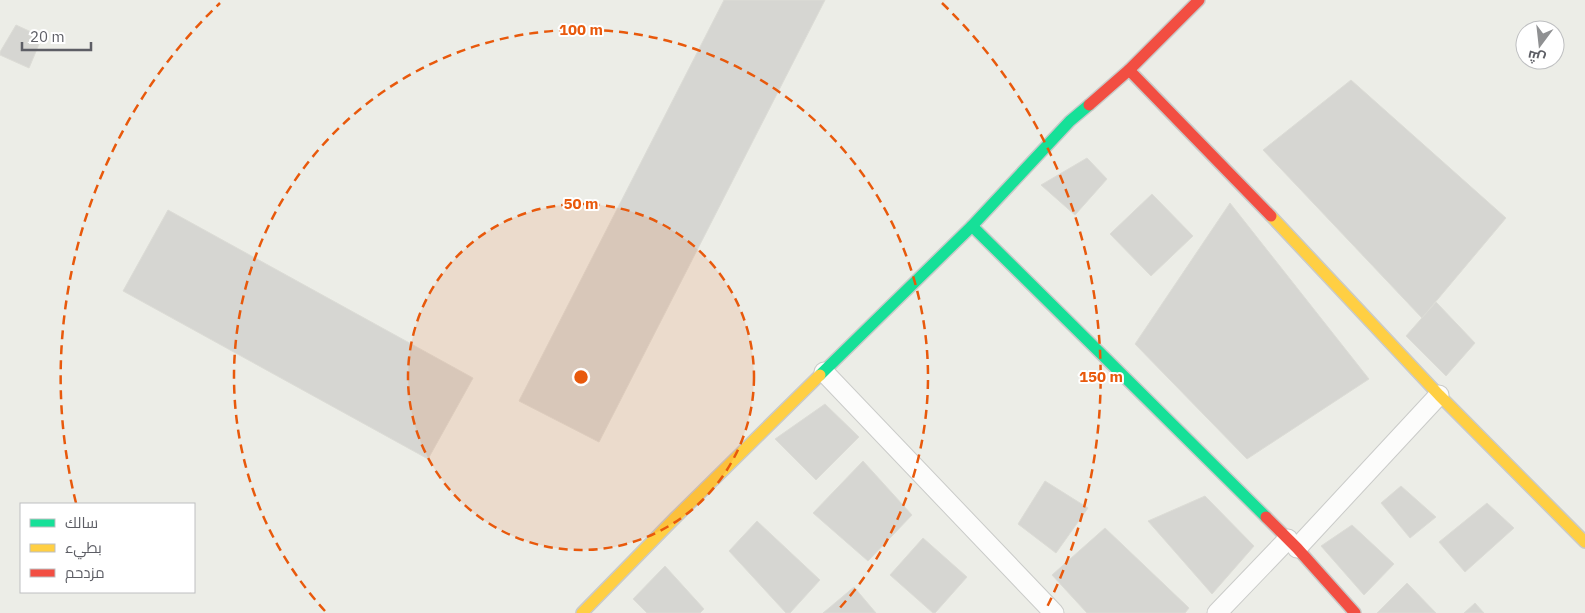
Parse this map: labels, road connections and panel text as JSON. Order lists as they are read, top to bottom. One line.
{"legend":["سالك","بطيء","مزدحم"],"scale_bar":"20 m","north":"bottom","rings":["100 m","50 m","150 m"]}
